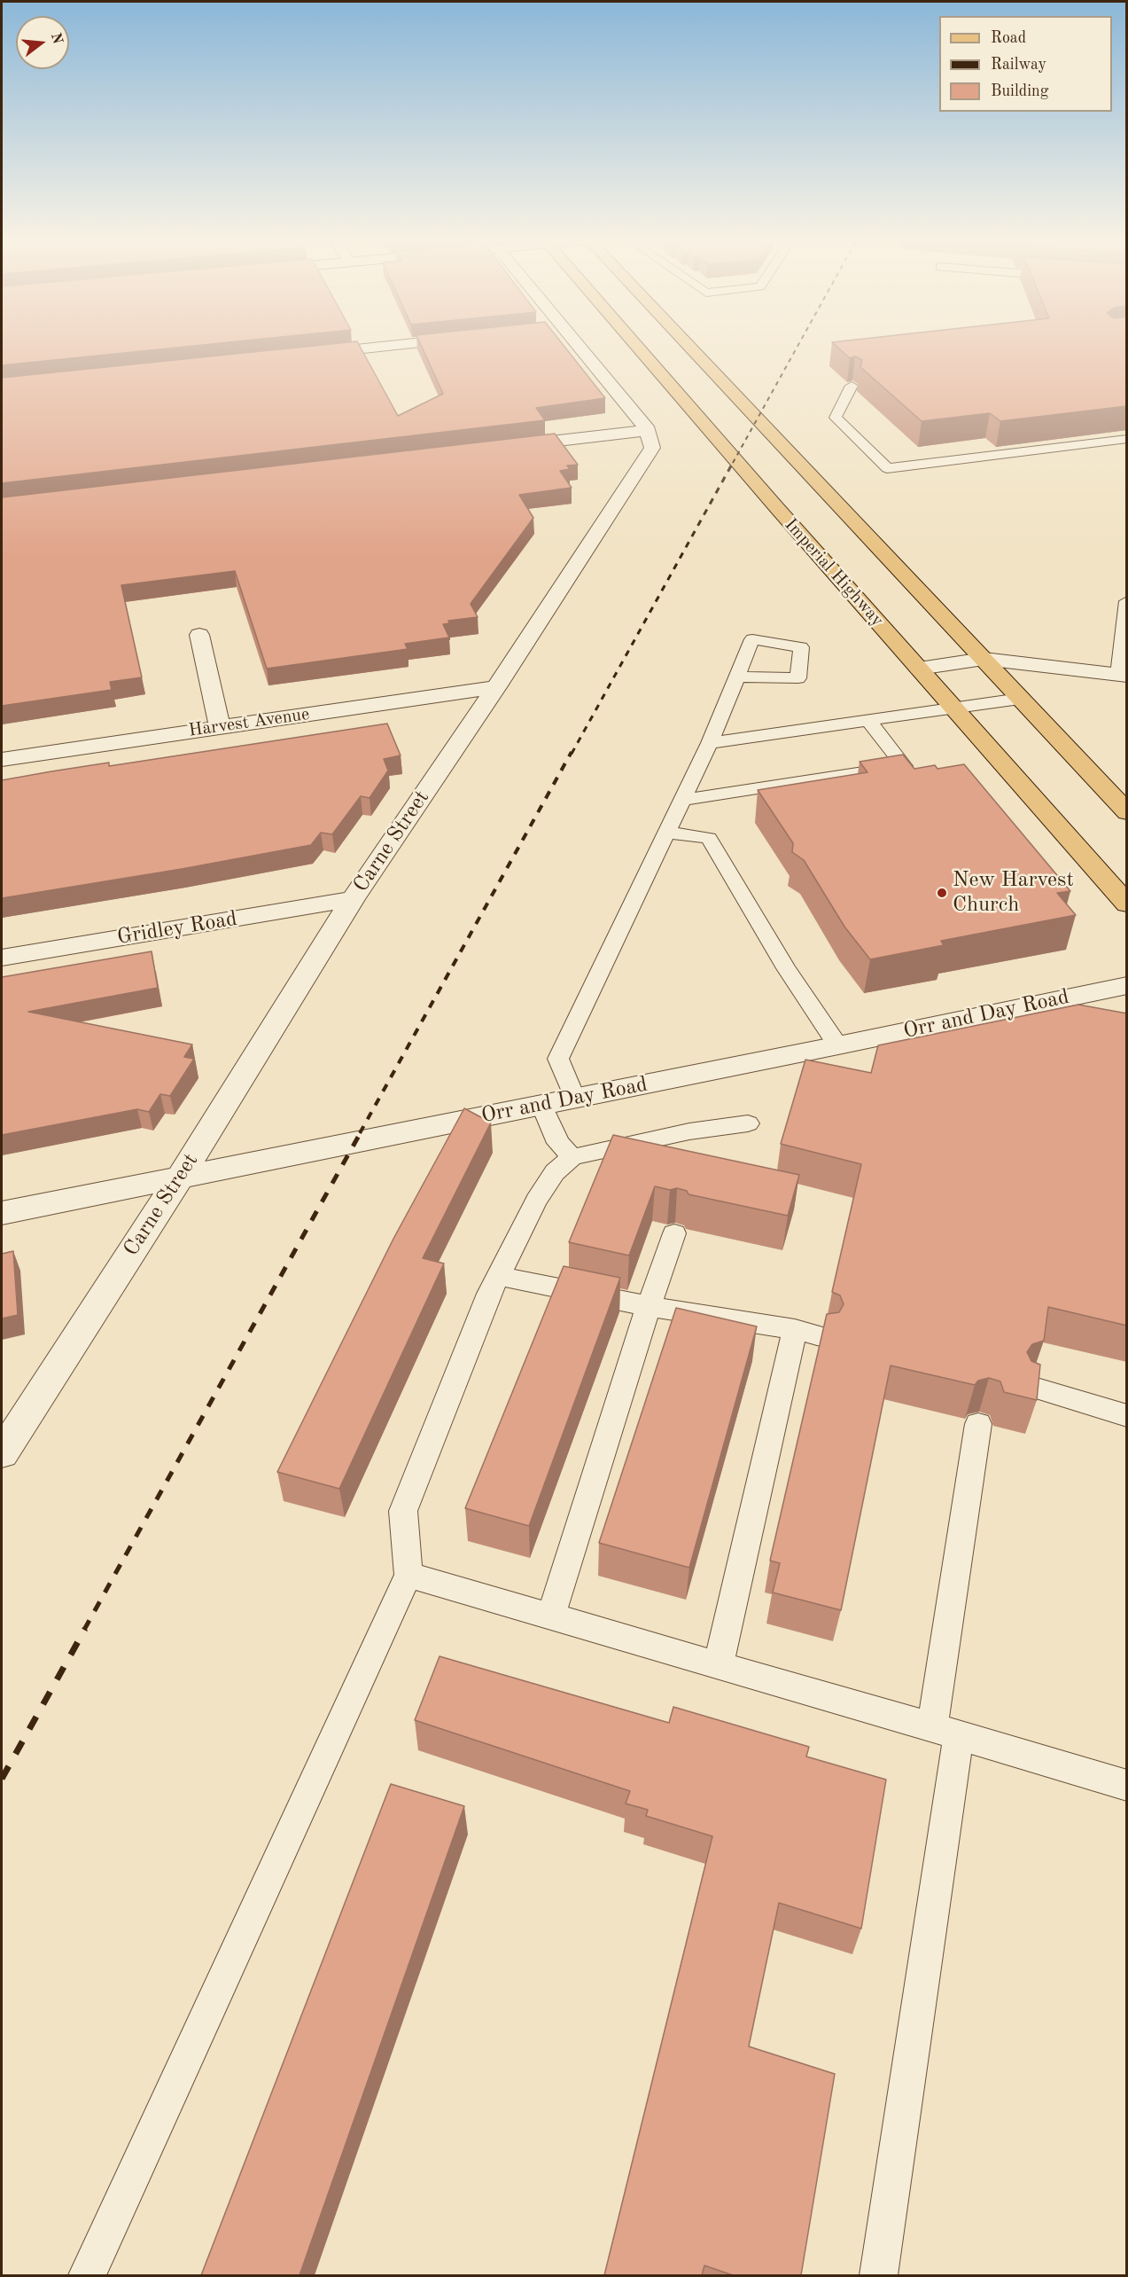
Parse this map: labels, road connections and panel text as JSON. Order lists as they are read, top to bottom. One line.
{"streets":{"main road":["Imperial Highway"],"street":["Harvest Avenue","Carne Street","Gridley Road","Orr and Day Road"]},"crossings":[["Harvest Avenue","Carne Street"],["Carne Street","Gridley Road"],["Carne Street","Orr and Day Road"]],"places":["New Harvest Church"],"legend":["Road","Railway","Building"],"north":"right"}
